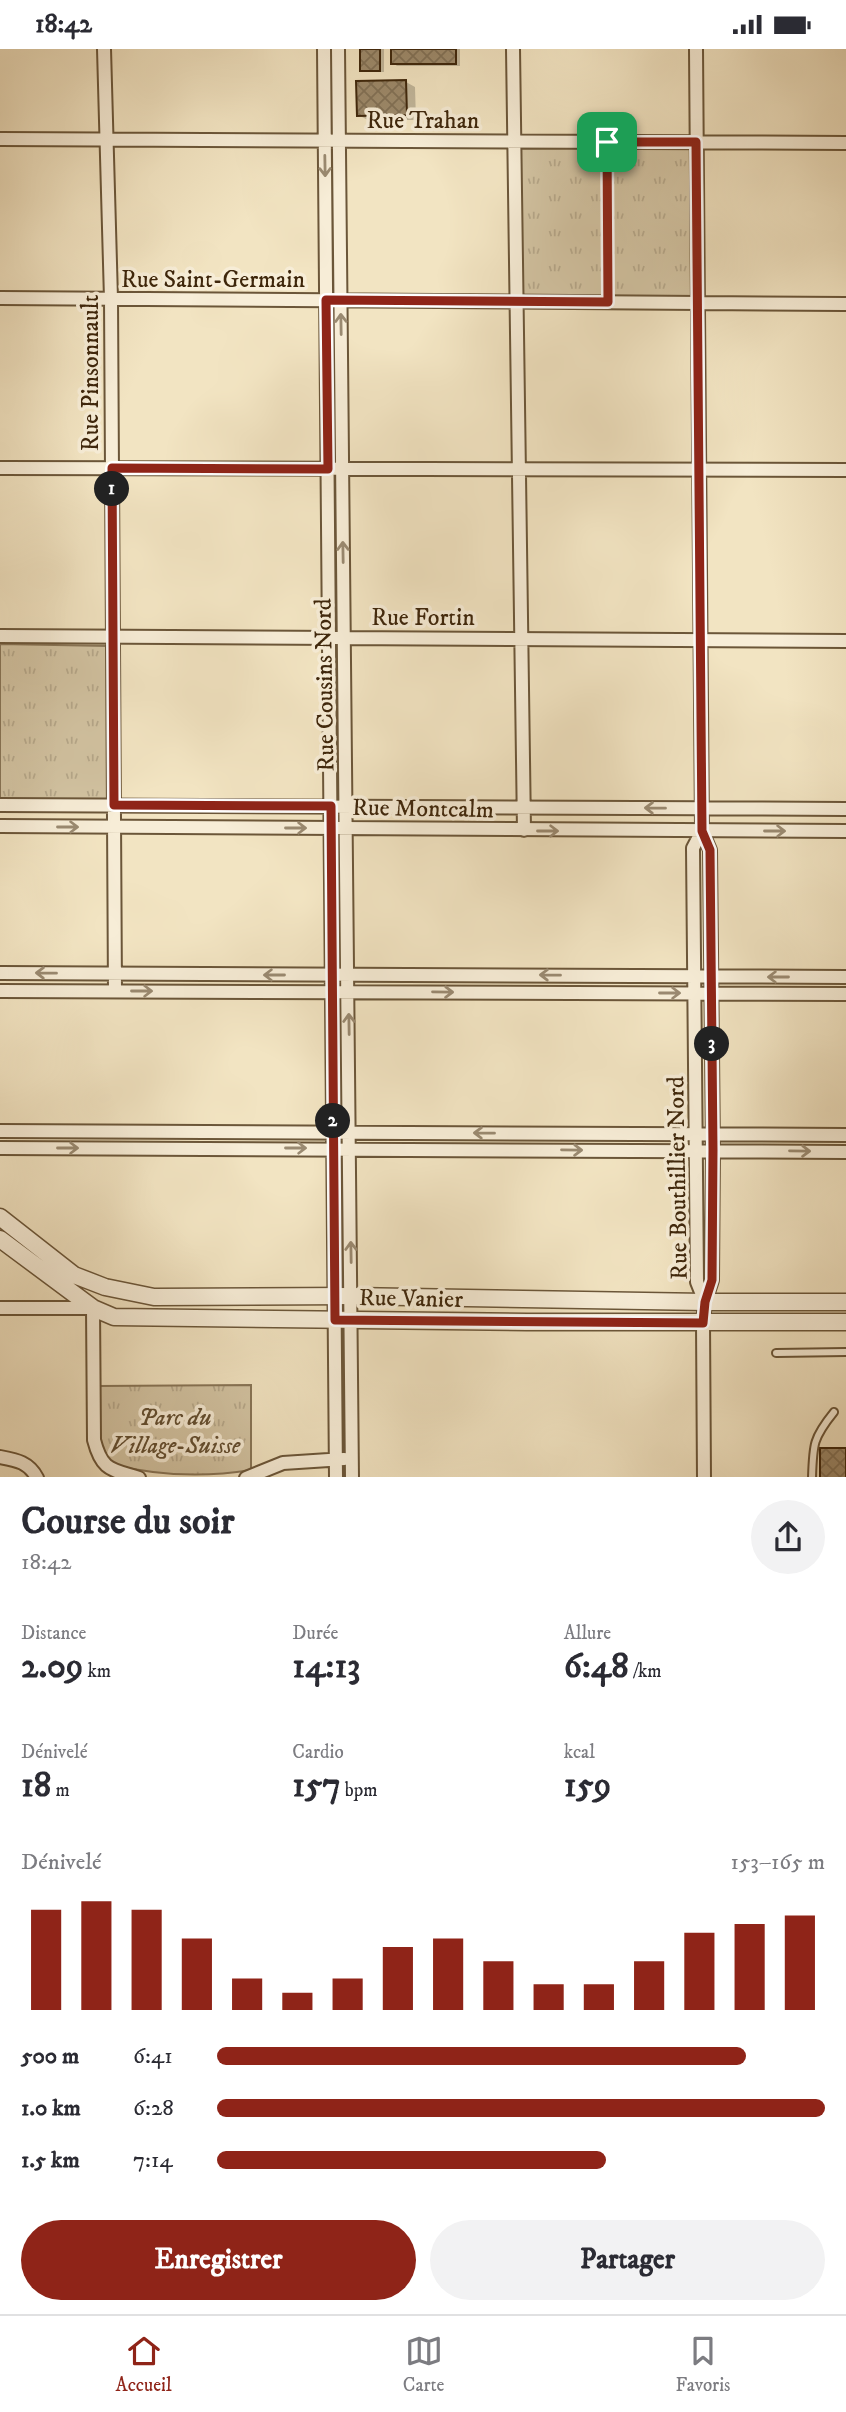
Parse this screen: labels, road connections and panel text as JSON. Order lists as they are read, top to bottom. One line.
{"streets":{"street":["Rue Trahan","Rue Saint-Germain","Rue Pinsonnault","Rue Fortin","Rue Cousins Nord","Rue Montcalm","Rue Bouthillier Nord","Rue Vanier"]},"crossings":[["Rue Trahan","Rue Pinsonnault"],["Rue Trahan","Rue Cousins Nord"],["Rue Trahan","Rue Bouthillier Nord"],["Rue Saint-Germain","Rue Pinsonnault"],["Rue Saint-Germain","Rue Cousins Nord"],["Rue Saint-Germain","Rue Bouthillier Nord"],["Rue Pinsonnault","Rue Fortin"],["Rue Pinsonnault","Rue Montcalm"],["Rue Fortin","Rue Cousins Nord"],["Rue Fortin","Rue Bouthillier Nord"],["Rue Cousins Nord","Rue Montcalm"],["Rue Cousins Nord","Rue Vanier"],["Rue Montcalm","Rue Bouthillier Nord"],["Rue Bouthillier Nord","Rue Vanier"]],"parks":["Parc du Village-Suisse"],"page":{"status":"18:42","pins":["1","3","2"],"heading":["Course du soir","18:42"],"stats":[["Distance","2.09 km"],["Durée","14:13"],["Allure","6:48 /km"],["Dénivelé","18 m"],["Cardio","157 bpm"],["kcal","159"]],"chart":["Dénivelé","153–165 m"],"list":[{"name":"500 m","note":"6:41"},{"name":"1.0 km","note":"6:28"},{"name":"1.5 km","note":"7:14"}],"buttons":["Enregistrer","Partager"],"tabs":["Accueil","Carte","Favoris"]}}
